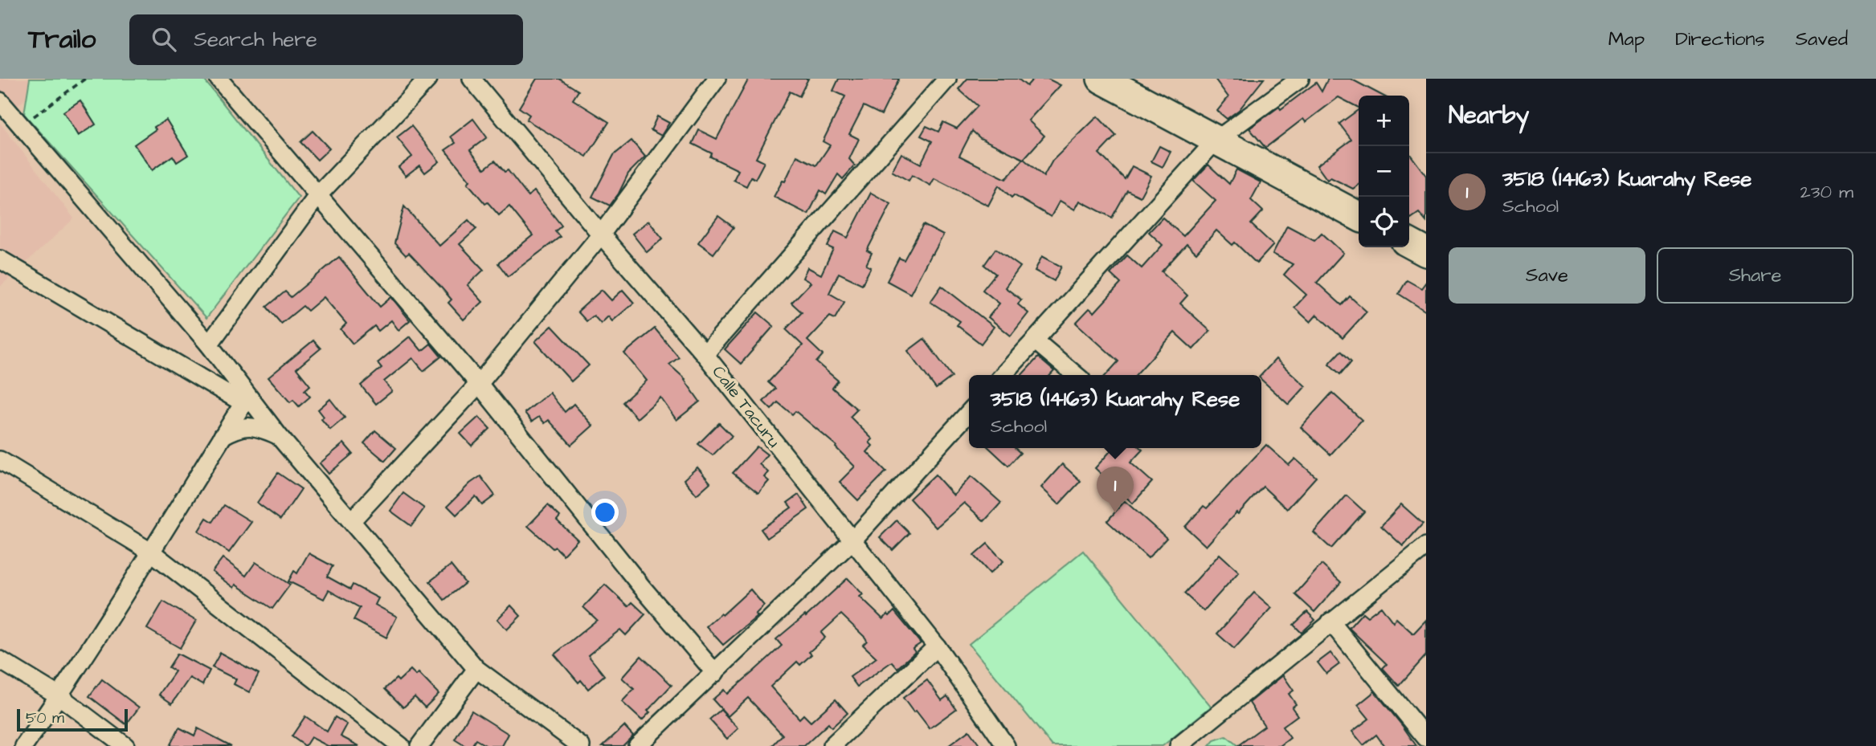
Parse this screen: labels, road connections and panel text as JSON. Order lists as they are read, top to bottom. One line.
{"streets":{"street":["Calle Tacuru"]},"scale_bar":"50 m","page":{"header":"Trailo","search":"Search here","nav":["Map","Directions","Saved"],"heading":"Nearby","map_buttons":["+","−"],"list":[{"mark":"1","name":"3518 (14163) Kuarahy Rese","note":"School","value":"230 m"}],"buttons":["Save","Share"],"popup":["3518 (14163) Kuarahy Rese","School"],"pins":"1","scale":"50 m"}}
